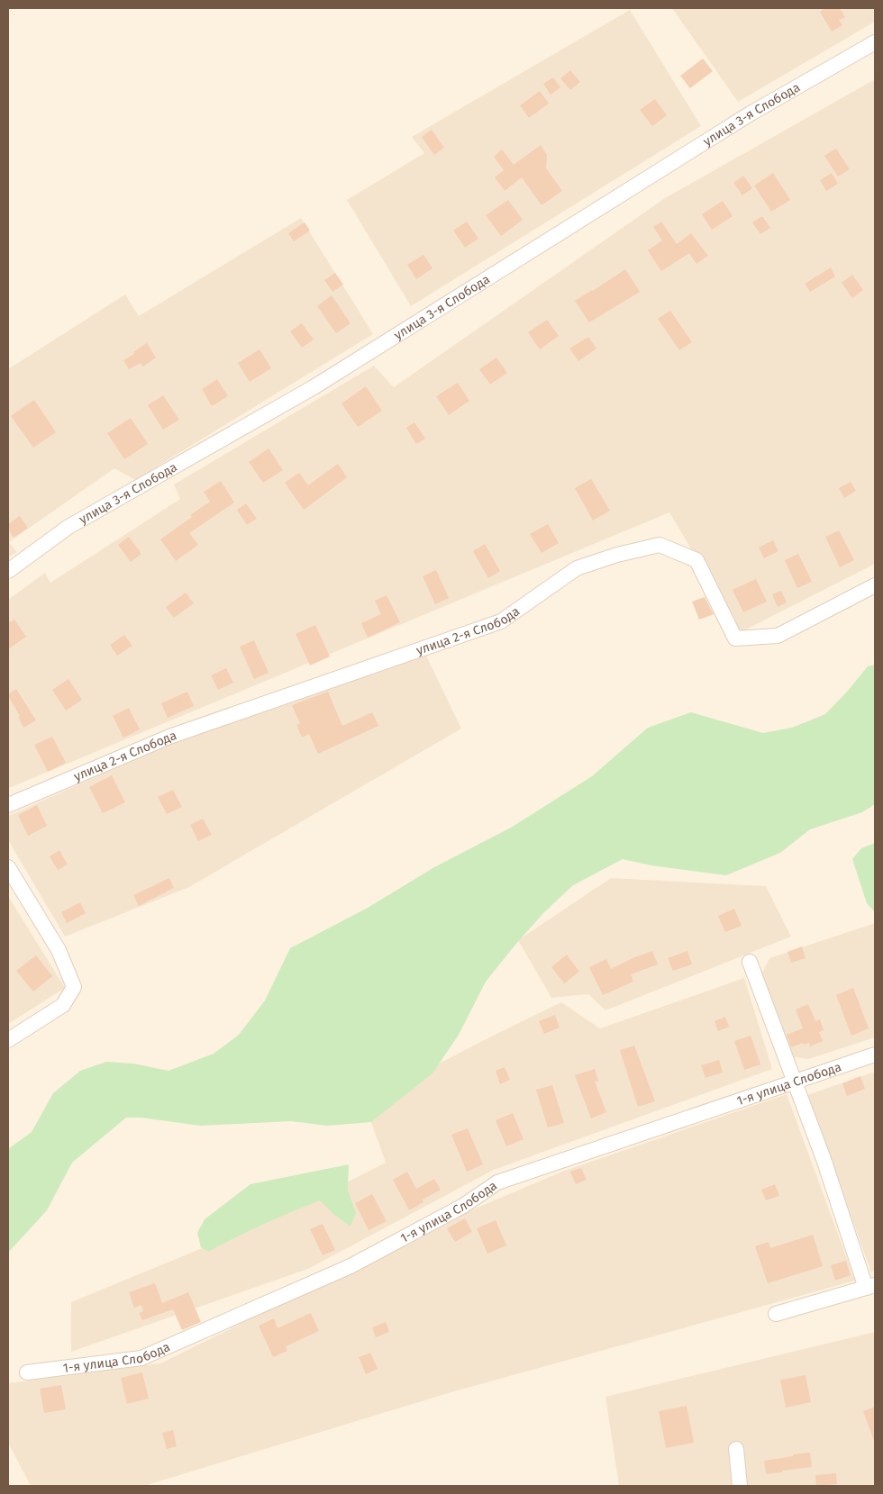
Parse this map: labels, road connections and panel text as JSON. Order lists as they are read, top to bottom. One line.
{"streets":{"street":["улица 3-я Слобода","улица 2-я Слобода","1-я улица Слобода"]}}
